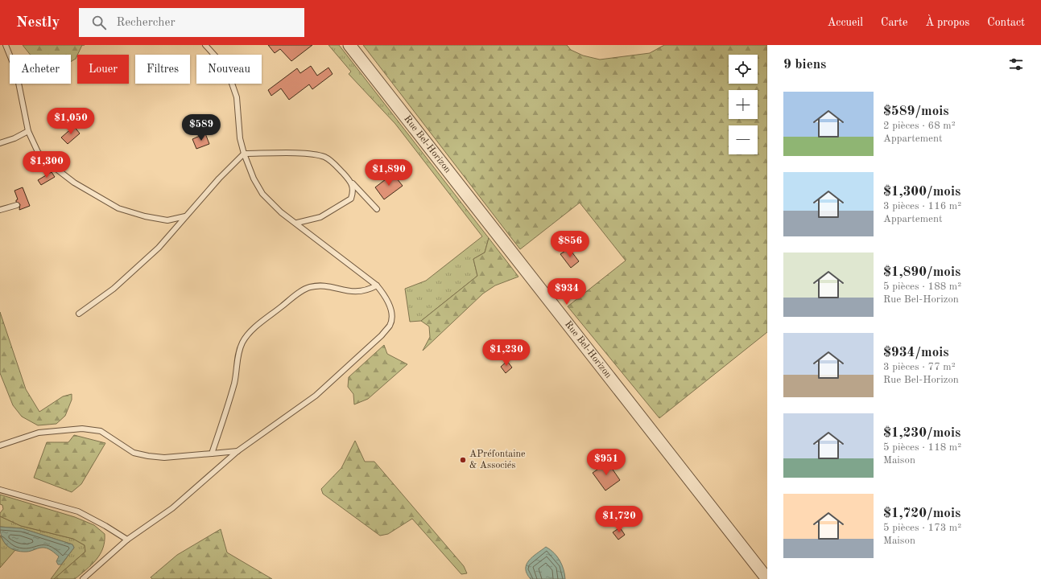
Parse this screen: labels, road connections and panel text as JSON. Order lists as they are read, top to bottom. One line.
{"streets":{"street":["Rue Bel-Horizon"]},"places":["APréfontaine & Associés"],"page":{"header":"Nestly","search":"Rechercher","nav":["Accueil","Carte","À propos","Contact"],"heading":"9 biens","map_buttons":["+","−"],"chip":["Acheter","Louer","Filtres","Nouveau"],"list":[{"name":"$589/mois","note":"2 pièces · 68 m² · Appartement"},{"name":"$1,300/mois","note":"3 pièces · 116 m² · Appartement"},{"name":"$1,890/mois","note":"5 pièces · 188 m² · Rue Bel-Horizon"},{"name":"$934/mois","note":"3 pièces · 77 m² · Rue Bel-Horizon"},{"name":"$1,230/mois","note":"5 pièces · 118 m² · Maison"},{"name":"$1,720/mois","note":"5 pièces · 173 m² · Maison"}],"price":["$1,050","$589","$1,300","$1,890","$856","$934","$1,230","$951","$1,720"]}}
